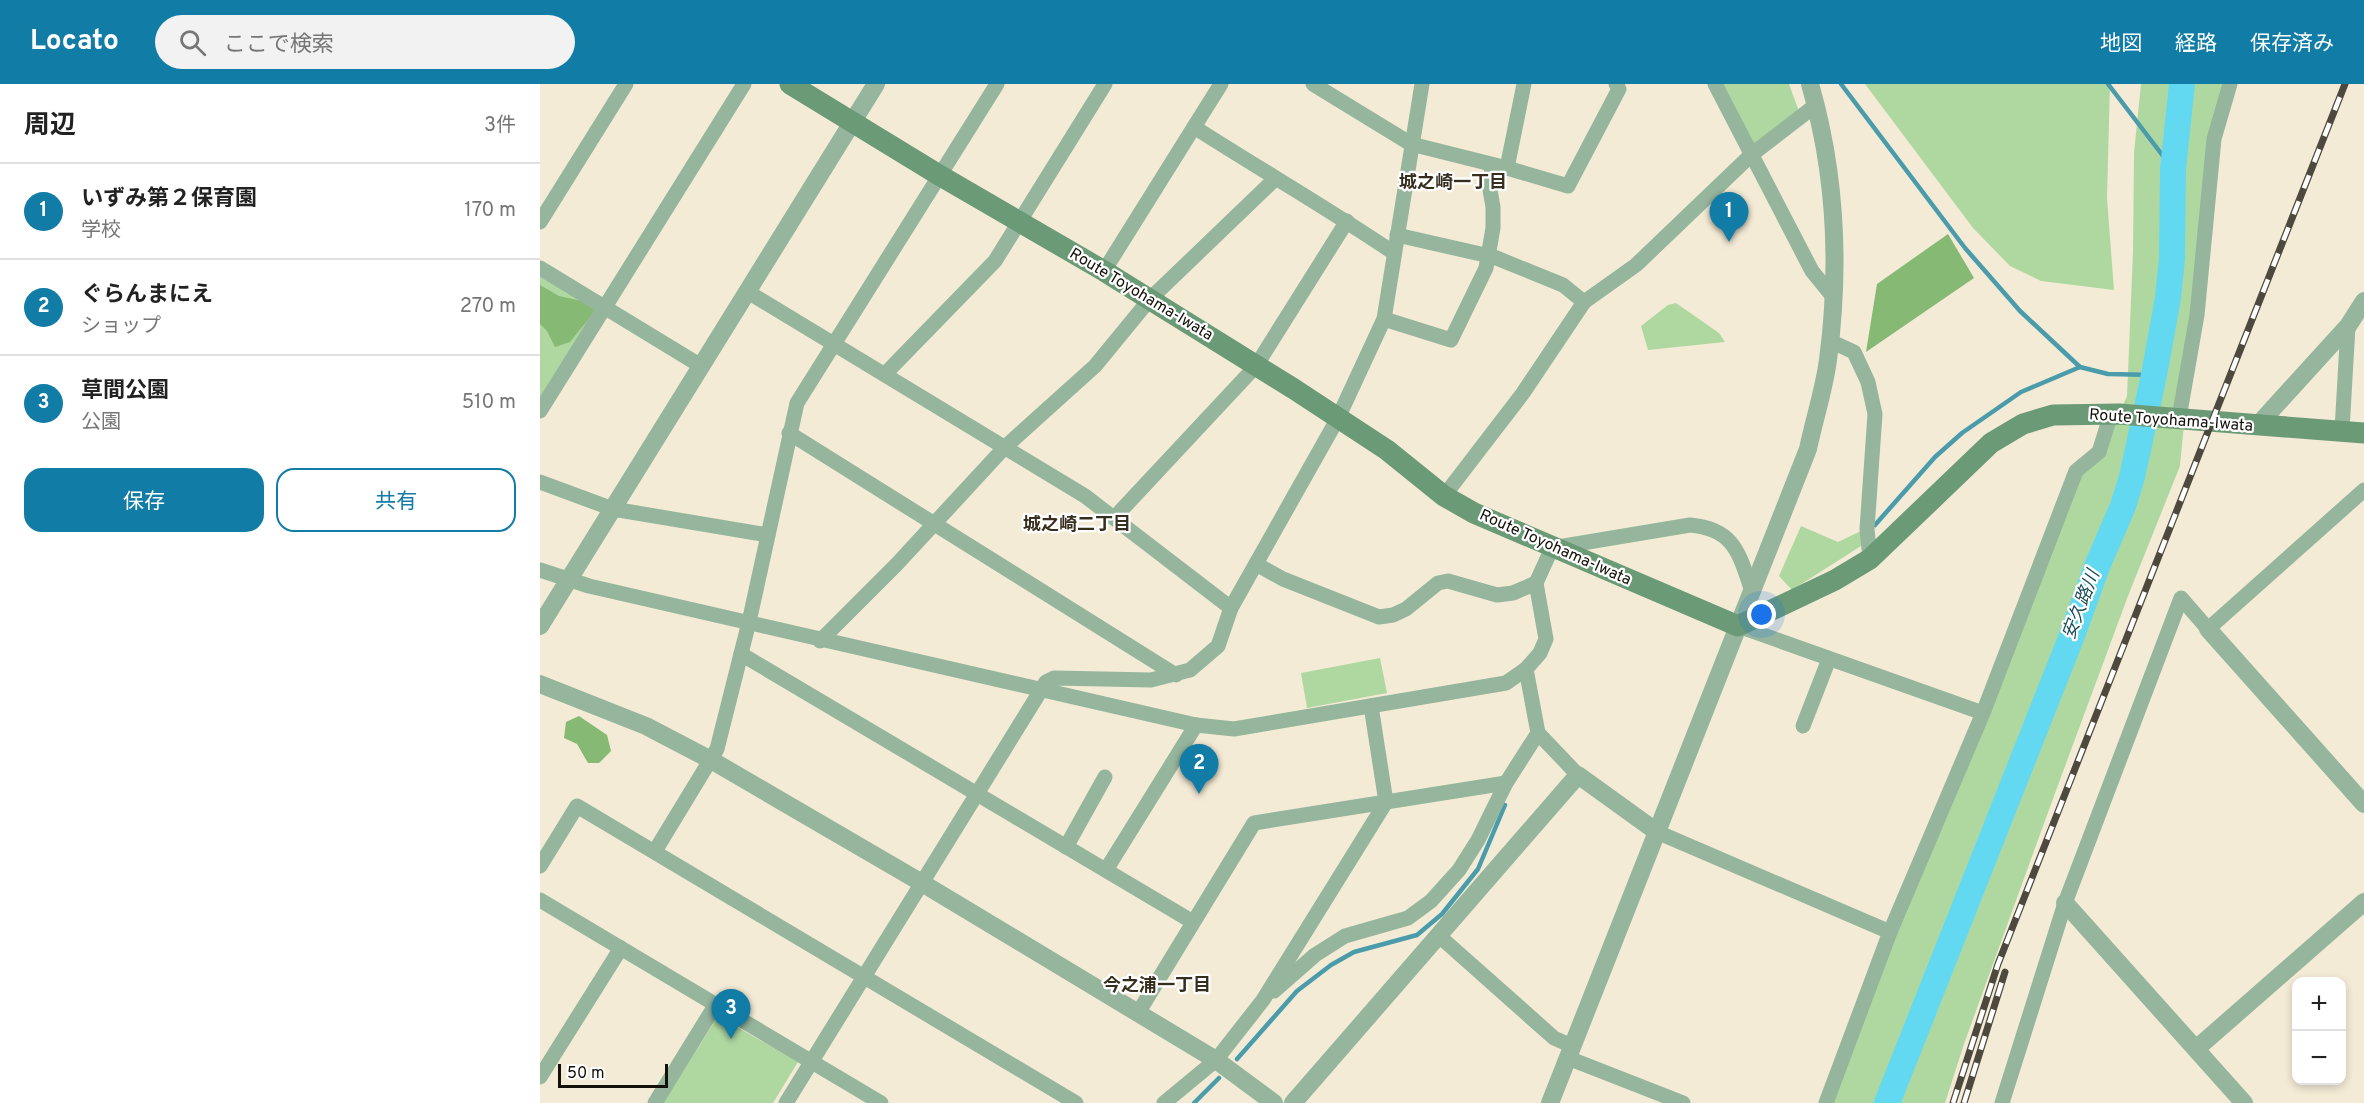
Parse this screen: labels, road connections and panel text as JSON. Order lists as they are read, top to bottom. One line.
{"streets":{"main road":["Route Toyohama-Iwata"]},"districts":["城之崎一丁目","城之崎二丁目","今之浦一丁目"],"water":["安久路川"],"scale_bar":"50 m","page":{"header":"Locato","search":"ここで検索","nav":["地図","経路","保存済み"],"heading":["周辺","3件"],"list":[{"mark":"1","name":"いずみ第２保育園","note":"学校","value":"170 m"},{"mark":"2","name":"ぐらんまにえ","note":"ショップ","value":"270 m"},{"mark":"3","name":"草間公園","note":"公園","value":"510 m"}],"pins":["1","2","3"],"buttons":["保存","共有"],"map_buttons":["+","−"],"scale":"50 m"}}
